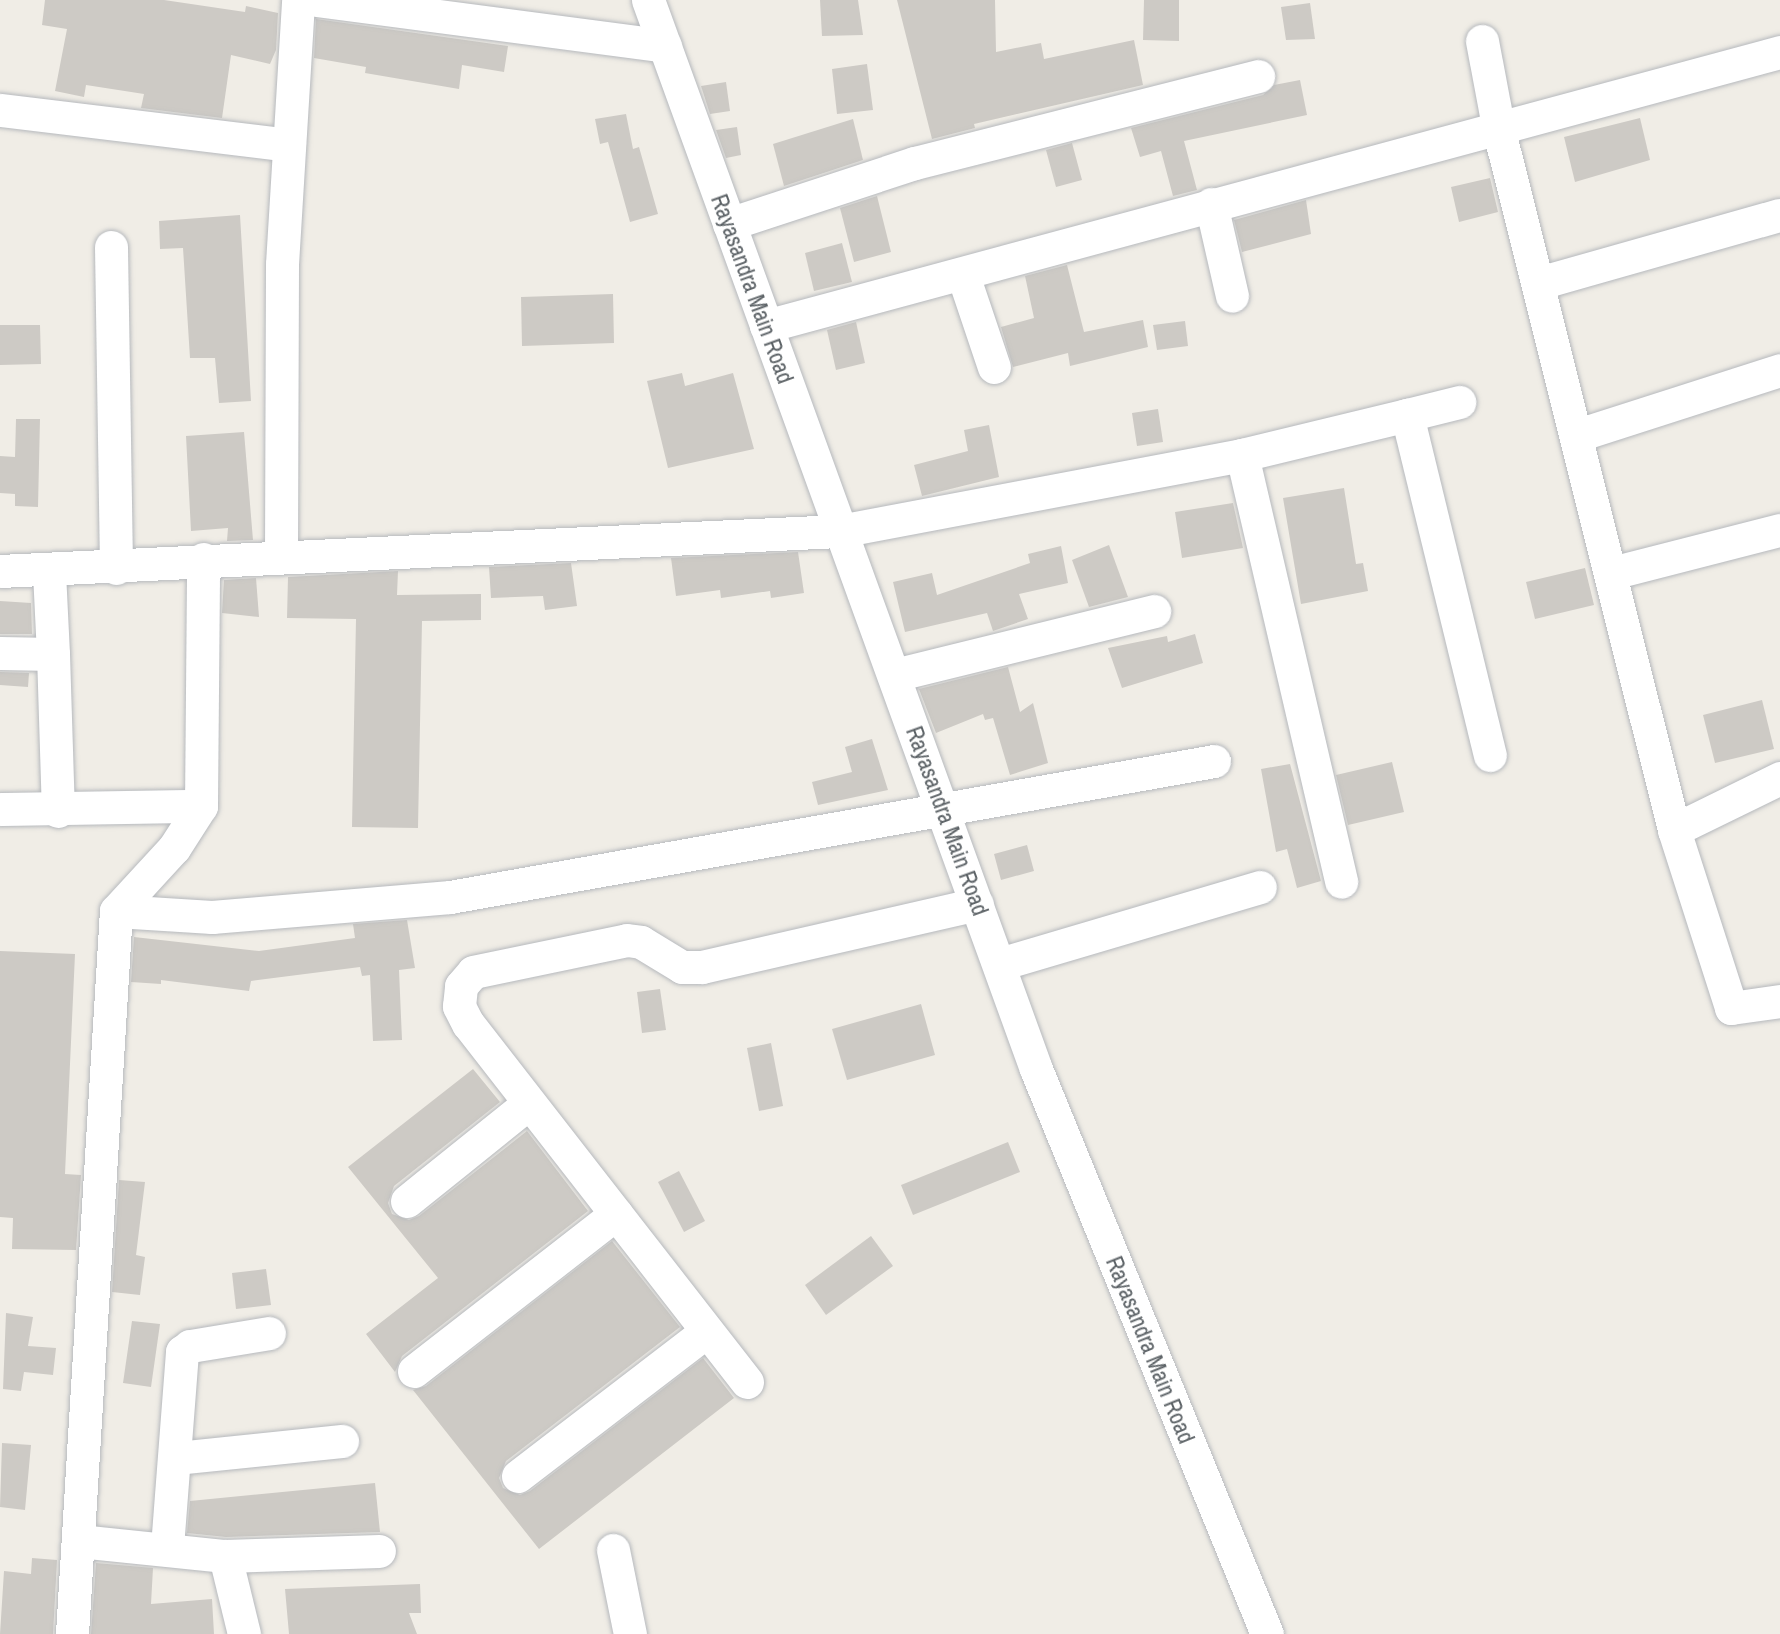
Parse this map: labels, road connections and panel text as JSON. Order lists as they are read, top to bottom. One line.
{"streets":{"street":["Rayasandra Main Road"]}}
